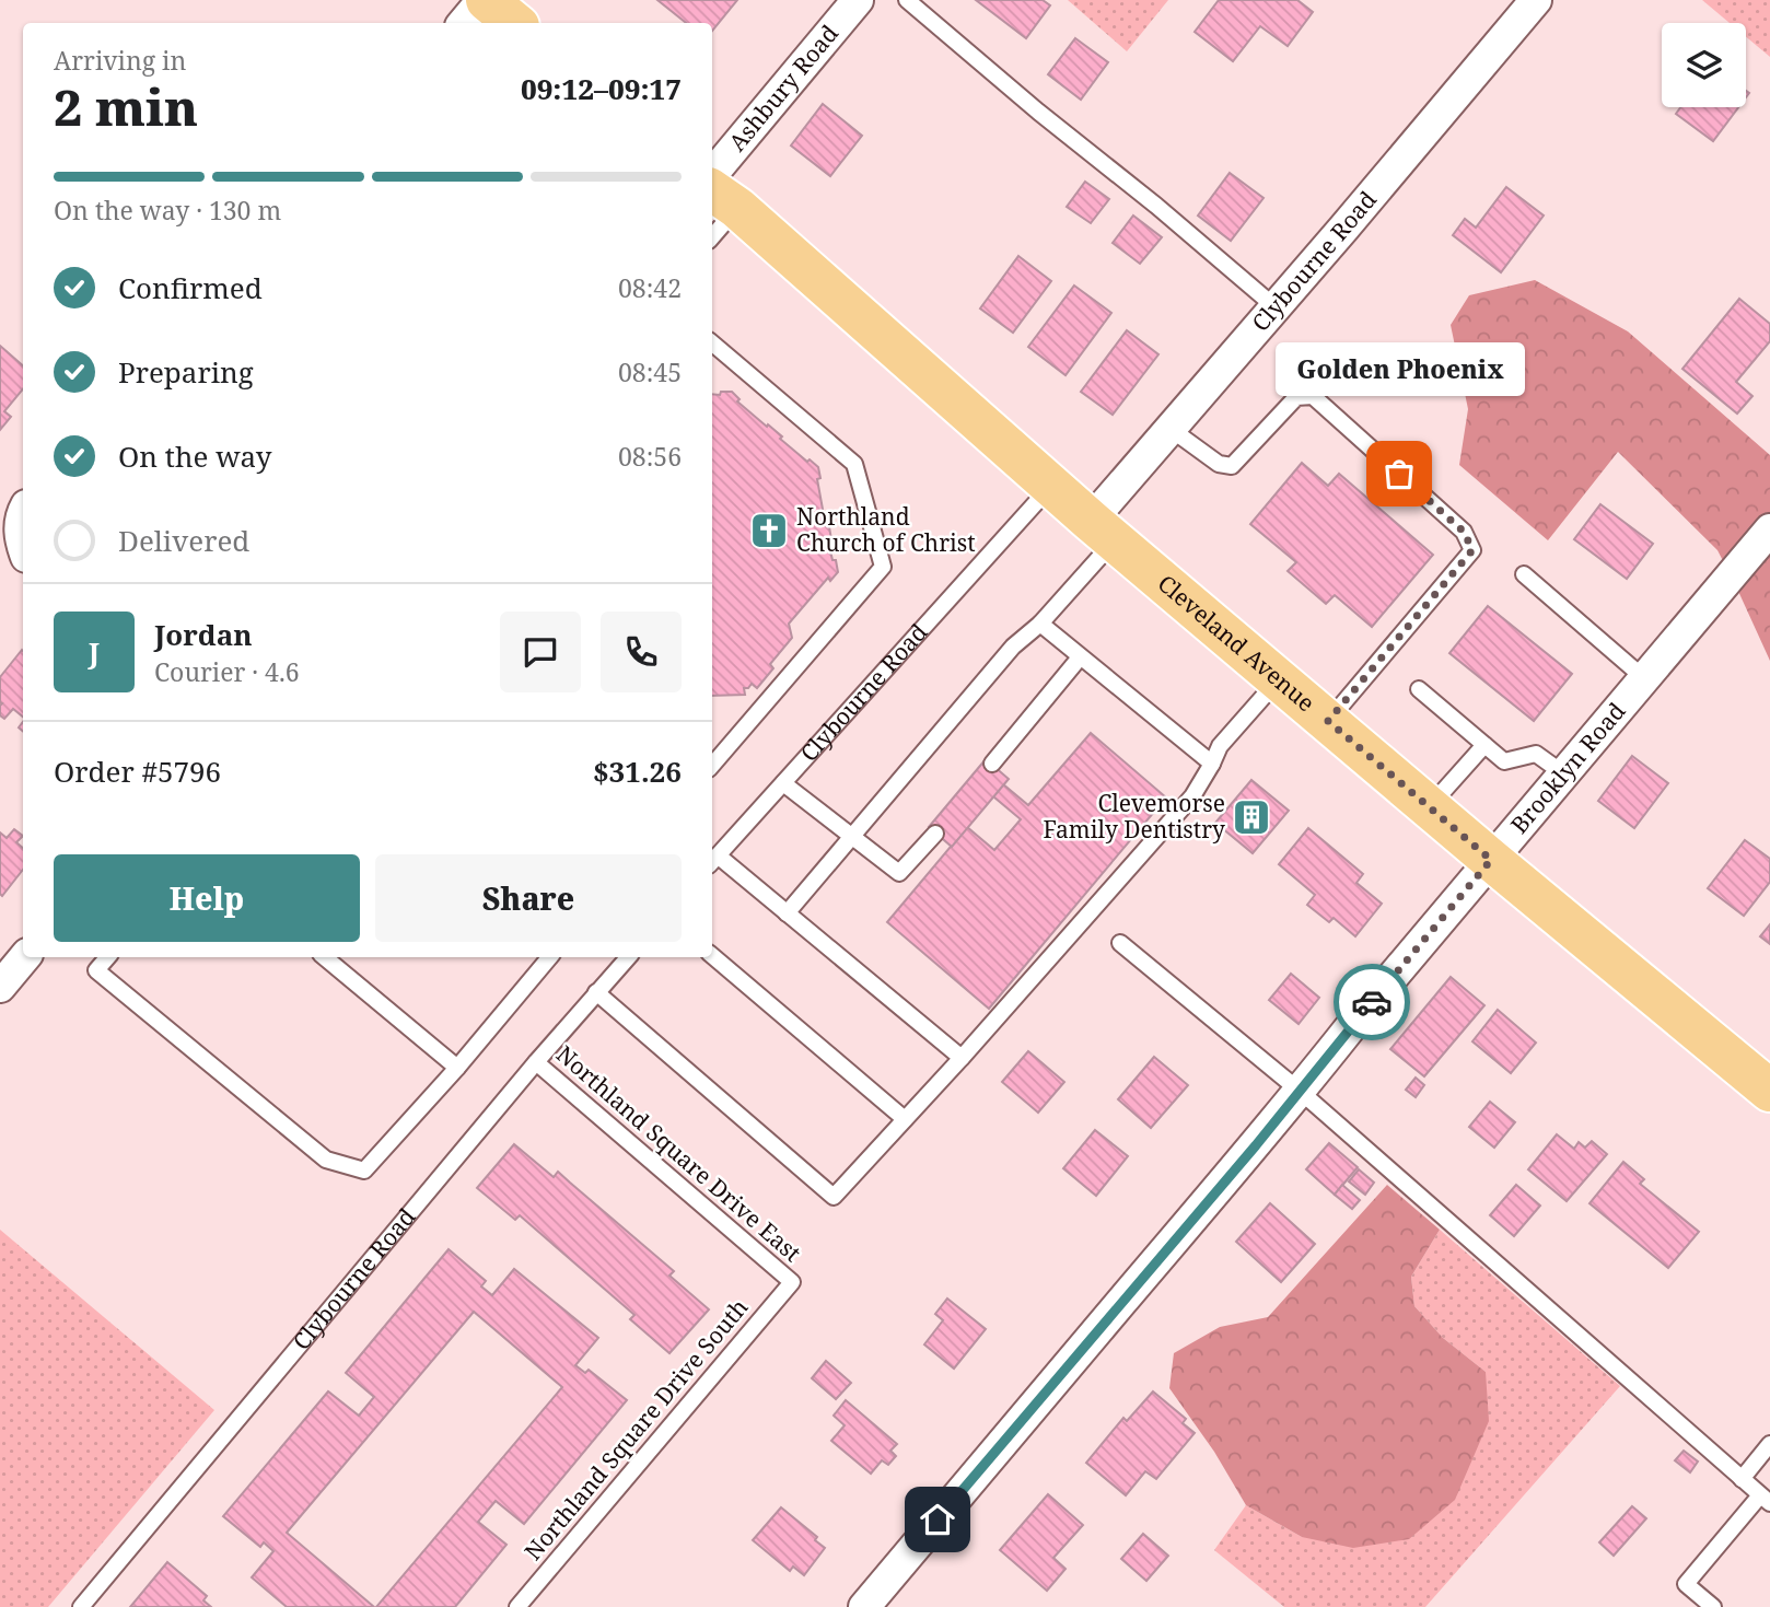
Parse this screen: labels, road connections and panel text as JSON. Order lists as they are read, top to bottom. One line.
{"streets":{"main road":["Cleveland Avenue"],"street":["Ashbury Road","Clybourne Road","Brooklyn Road"],"lane":["Northland Square Drive East","Northland Square Drive South"]},"crossings":[["Clybourne Road","Cleveland Avenue"],["Clybourne Road","Northland Square Drive East"],["Cleveland Avenue","Brooklyn Road"],["Northland Square Drive East","Northland Square Drive South"]],"places":{"other":["Golden Phoenix"],"church":["Northland Church of Christ"],"building":["Clevemorse Family Dentistry"]},"page":{"heading":["2 min","Arriving in","09:12–09:17"],"panel":["Jordan","Courier · 4.6","Order #5796","$31.26"],"bar":"On the way · 130 m","list":[["Confirmed","08:42"],["Preparing","08:45"],["On the way","08:56"],"Delivered"],"bubble":"Golden Phoenix","round":"J","buttons":["Help","Share"]}}
